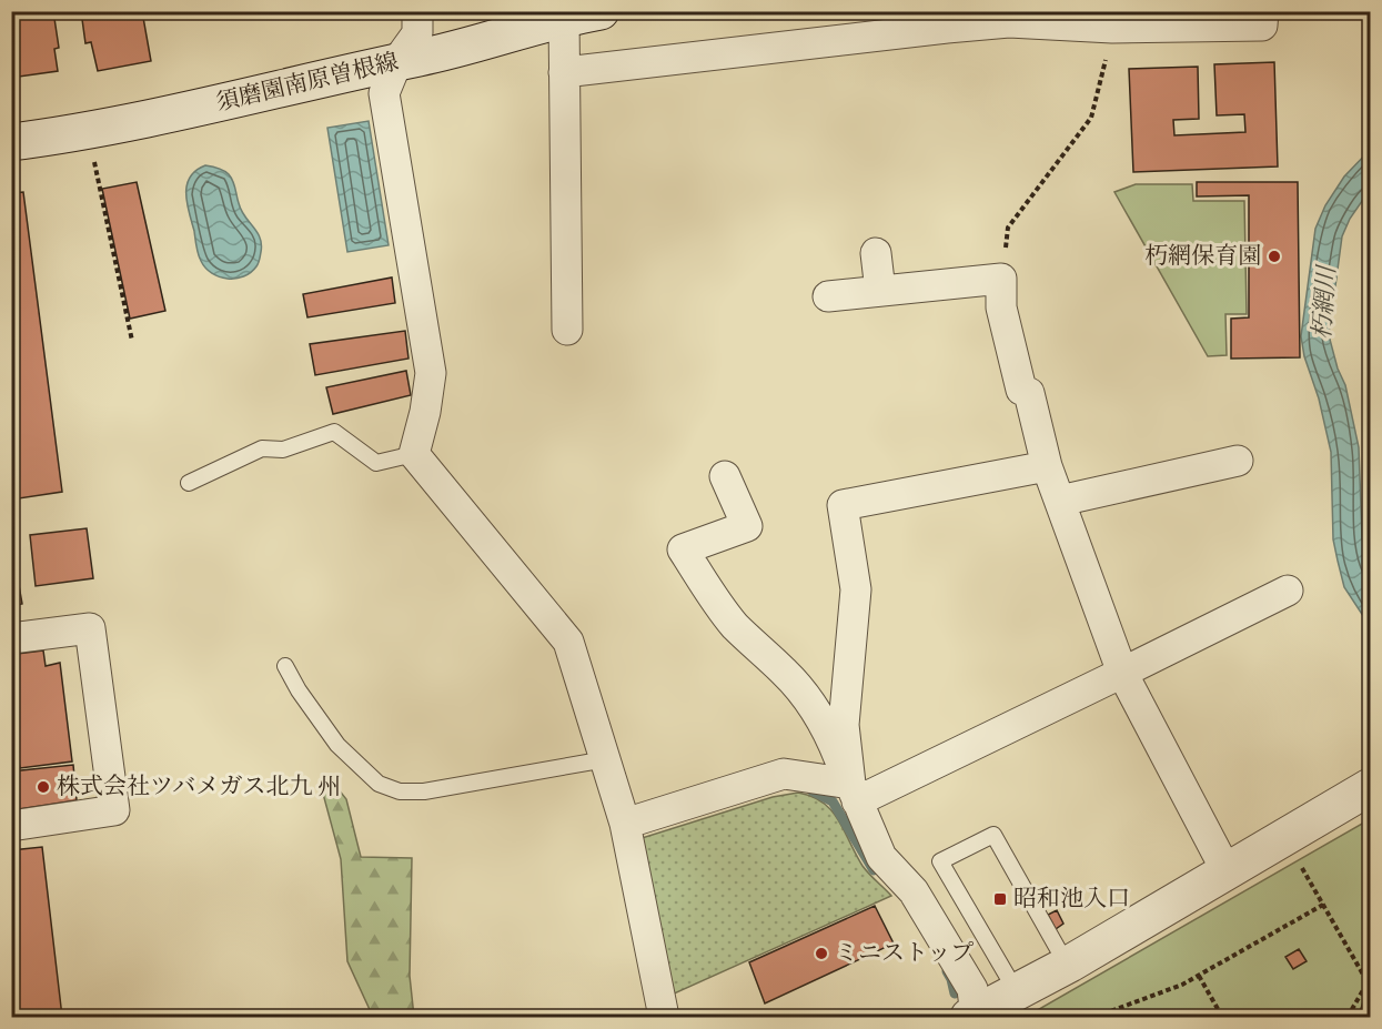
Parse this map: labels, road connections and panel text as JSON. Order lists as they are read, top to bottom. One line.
{"streets":{"main road":["須磨園南原曽根線"]},"water":["朽網川"],"places":{"other":["朽網保育園","株式会社ツバメガス北九 州","ミニストップ"],"transit":["昭和池入口"]}}
